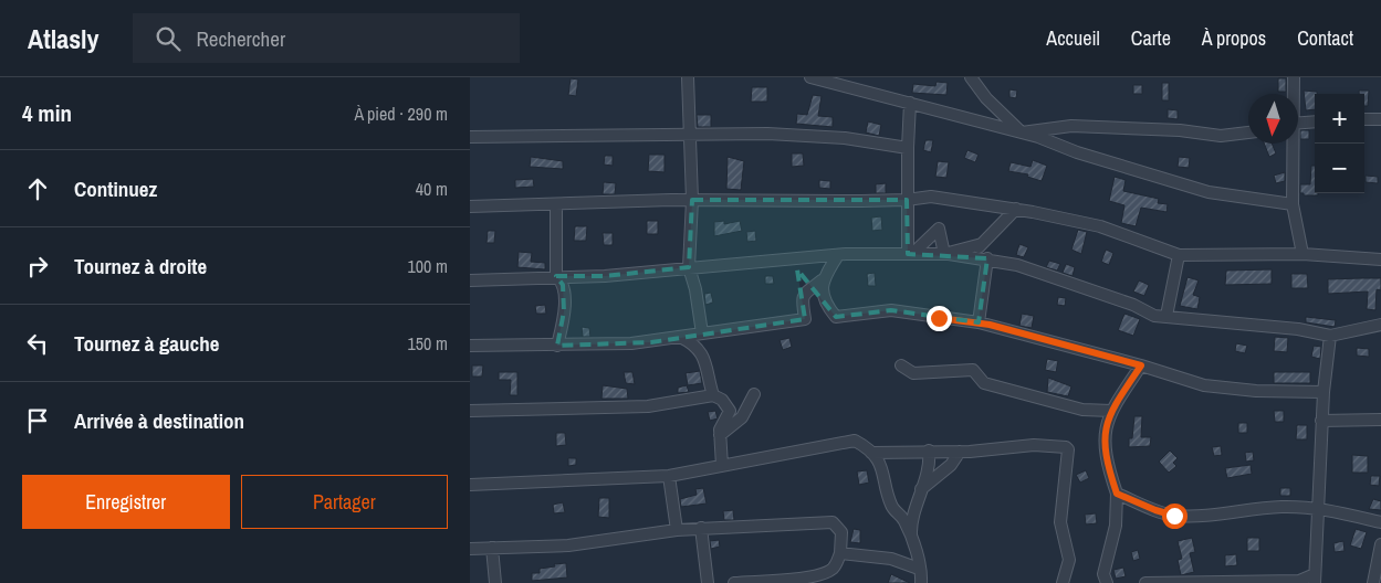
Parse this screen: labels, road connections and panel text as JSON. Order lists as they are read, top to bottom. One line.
{"north":"bottom","page":{"header":"Atlasly","search":"Rechercher","nav":["Accueil","Carte","À propos","Contact"],"heading":["4 min","À pied · 290 m"],"map_buttons":["+","−"],"list":[["Continuez","40 m"],["Tournez à droite","100 m"],["Tournez à gauche","150 m"],"Arrivée à destination"],"buttons":["Enregistrer","Partager"]}}
